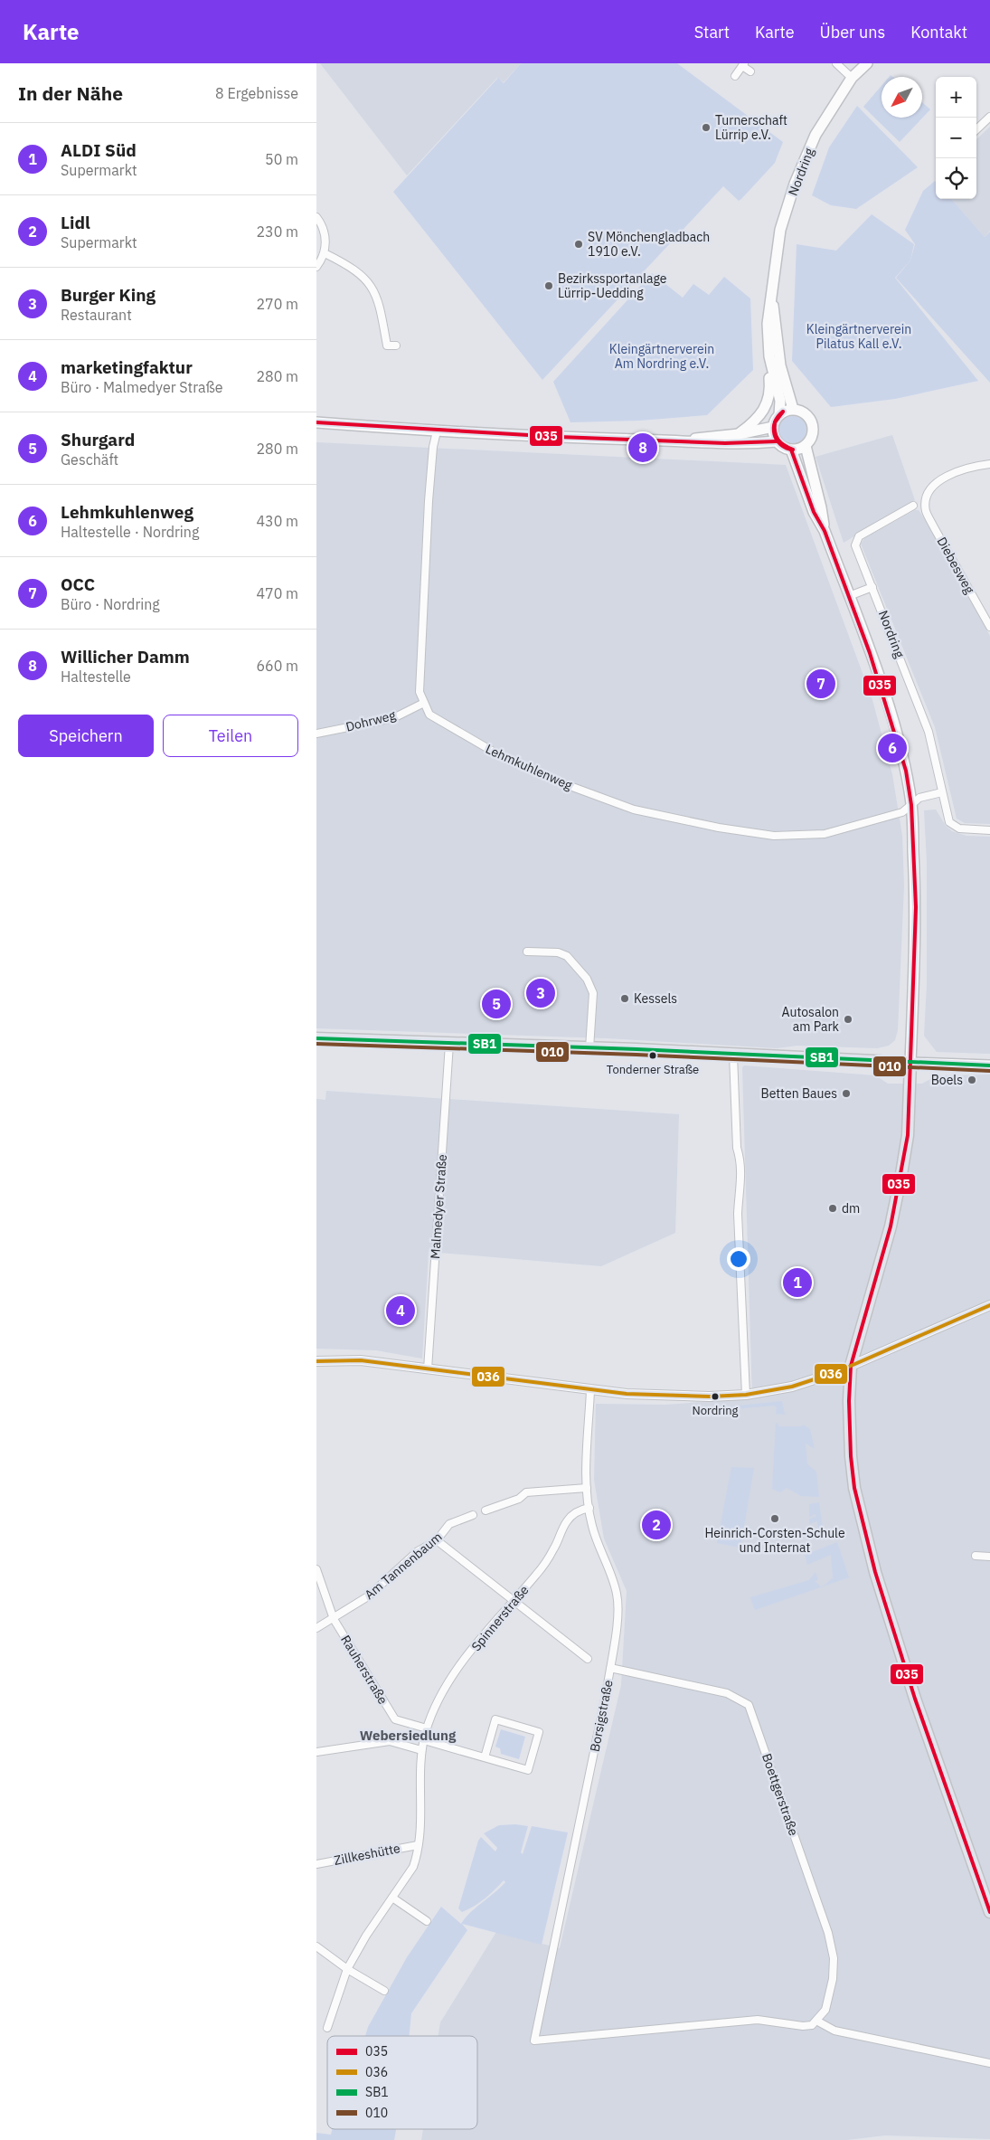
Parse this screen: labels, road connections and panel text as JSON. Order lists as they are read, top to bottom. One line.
{"streets":{"main road":["Nordring"],"street":["Diebesweg","Dohrweg","Lehmkuhlenweg","Malmedyer Straße","Am Tannenbaum","Spinnerstraße","Rauherstraße","Borsigstraße","Boettgerstraße","Zillkeshütte"]},"crossings":[["Dohrweg","Lehmkuhlenweg"],["Am Tannenbaum","Rauherstraße"],["Spinnerstraße","Rauherstraße"],["Spinnerstraße","Borsigstraße"],["Spinnerstraße","Zillkeshütte"],["Borsigstraße","Boettgerstraße"]],"districts":["Webersiedlung"],"parks":["Kleingärtnerverein Pilatus Kall e.V.","Kleingärtnerverein Am Nordring e.V."],"places":["Turnerschaft Lürrip e.V.","SV Mönchengladbach 1910 e.V.","Bezirkssportanlage Lürrip-Uedding","Kessels","Autosalon am Park","Tonderner Straße","Boels","Betten Baues","dm","Nordring","Heinrich-Corsten-Schule und Internat"],"lines":["transit line 035","transit line SB1","transit line 010","transit line 036"],"legend":["035","036","SB1","010"],"north":"bottom left","page":{"header":"Karte","nav":["Start","Karte","Über uns","Kontakt"],"heading":["In der Nähe","8 Ergebnisse"],"map_buttons":["+","−"],"list":[{"mark":"1","name":"ALDI Süd","note":"Supermarkt","value":"50 m"},{"mark":"2","name":"Lidl","note":"Supermarkt","value":"230 m"},{"mark":"3","name":"Burger King","note":"Restaurant","value":"270 m"},{"mark":"4","name":"marketingfaktur","note":"Büro · Malmedyer Straße","value":"280 m"},{"mark":"5","name":"Shurgard","note":"Geschäft","value":"280 m"},{"mark":"6","name":"Lehmkuhlenweg","note":"Haltestelle · Nordring","value":"430 m"},{"mark":"7","name":"OCC","note":"Büro · Nordring","value":"470 m"},{"mark":"8","name":"Willicher Damm","note":"Haltestelle","value":"660 m"}],"pins":["8","7","6","3","5","1","4","2"],"buttons":["Speichern","Teilen"]}}
